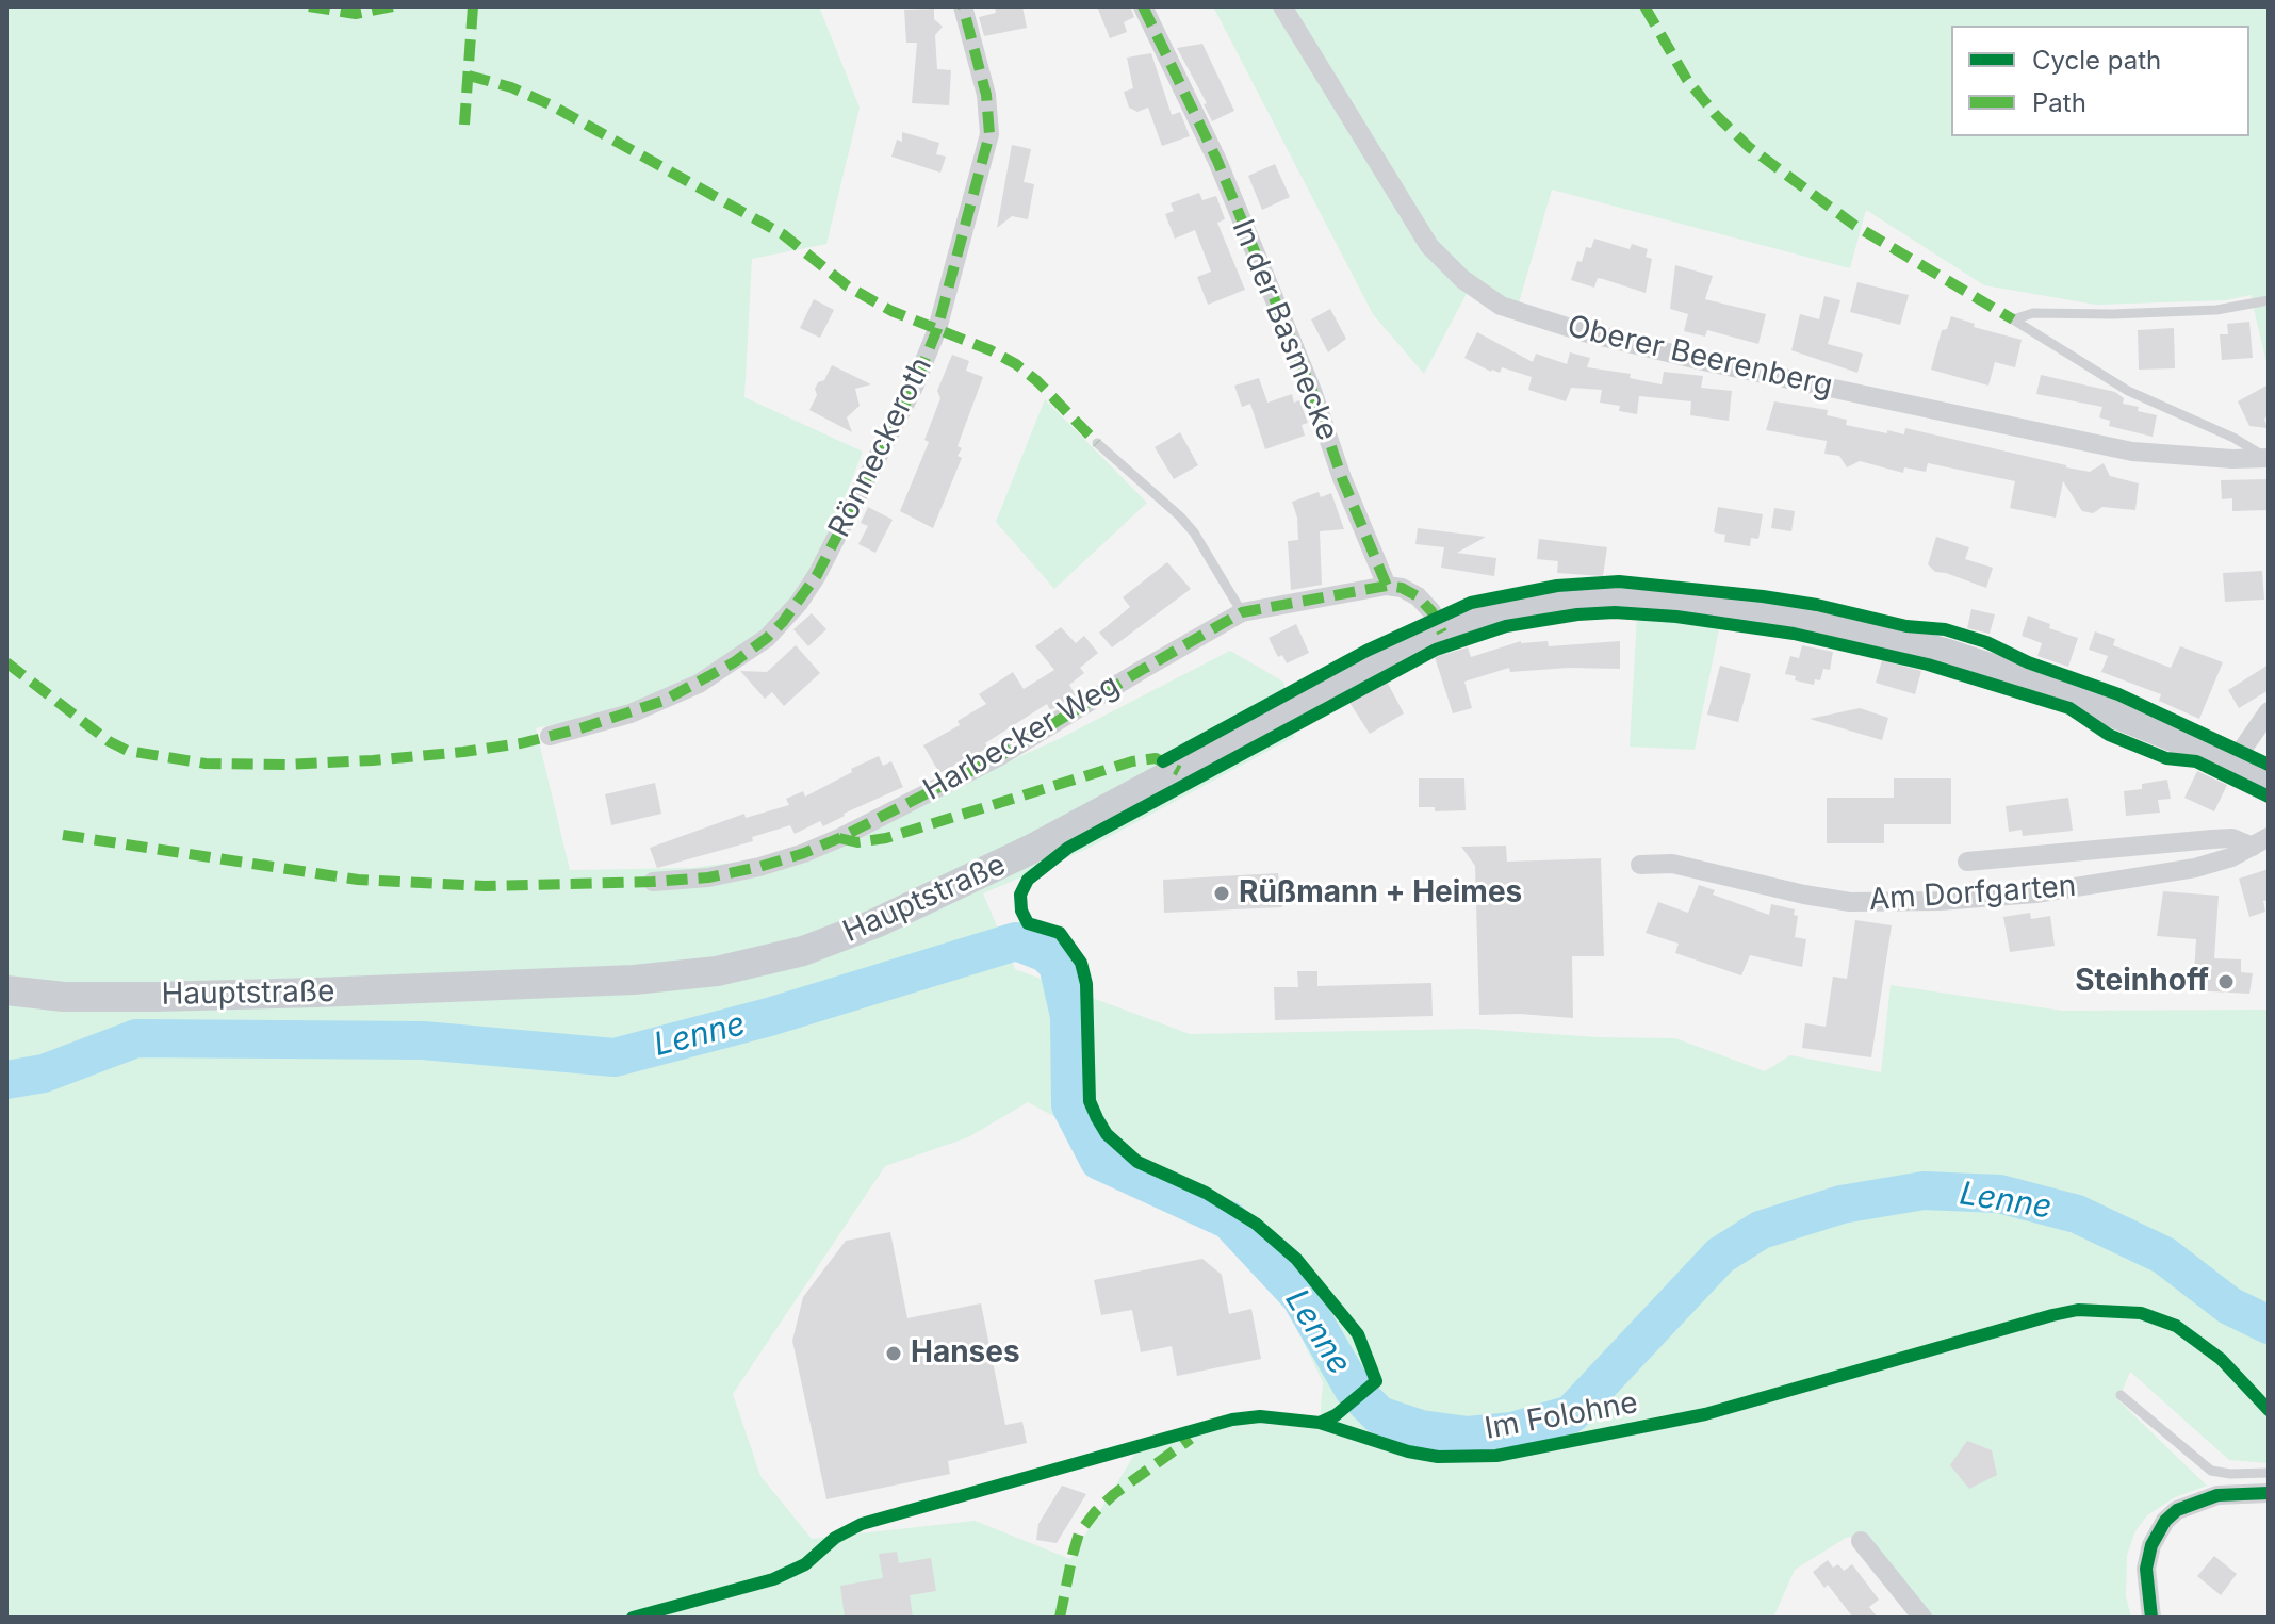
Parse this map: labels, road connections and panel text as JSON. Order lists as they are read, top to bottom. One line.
{"streets":{"main road":["Hauptstraße"],"street":["In der Basmecke","Oberer Beerenberg","Rönneckeroth","Harbecker Weg","Am Dorfgarten"],"lane":["Im Folohne"]},"crossings":[["In der Basmecke","Harbecker Weg"]],"water":["Lenne"],"places":["Rüßmann + Heimes","Steinhoff","Hanses"],"legend":["Cycle path","Path"]}
